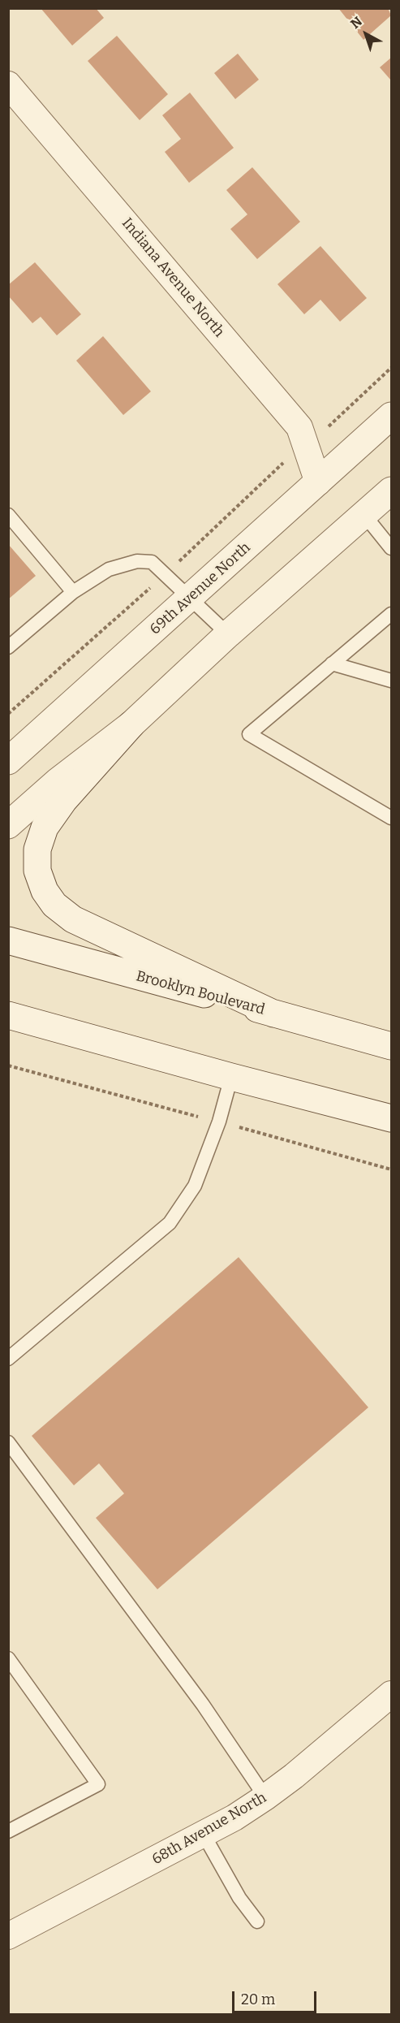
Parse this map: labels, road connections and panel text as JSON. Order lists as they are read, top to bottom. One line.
{"streets":{"main road":["69th Avenue North","Brooklyn Boulevard"],"street":["Indiana Avenue North","68th Avenue North"]},"crossings":[["Indiana Avenue North","69th Avenue North"]],"scale_bar":"20 m","north":"top left"}
